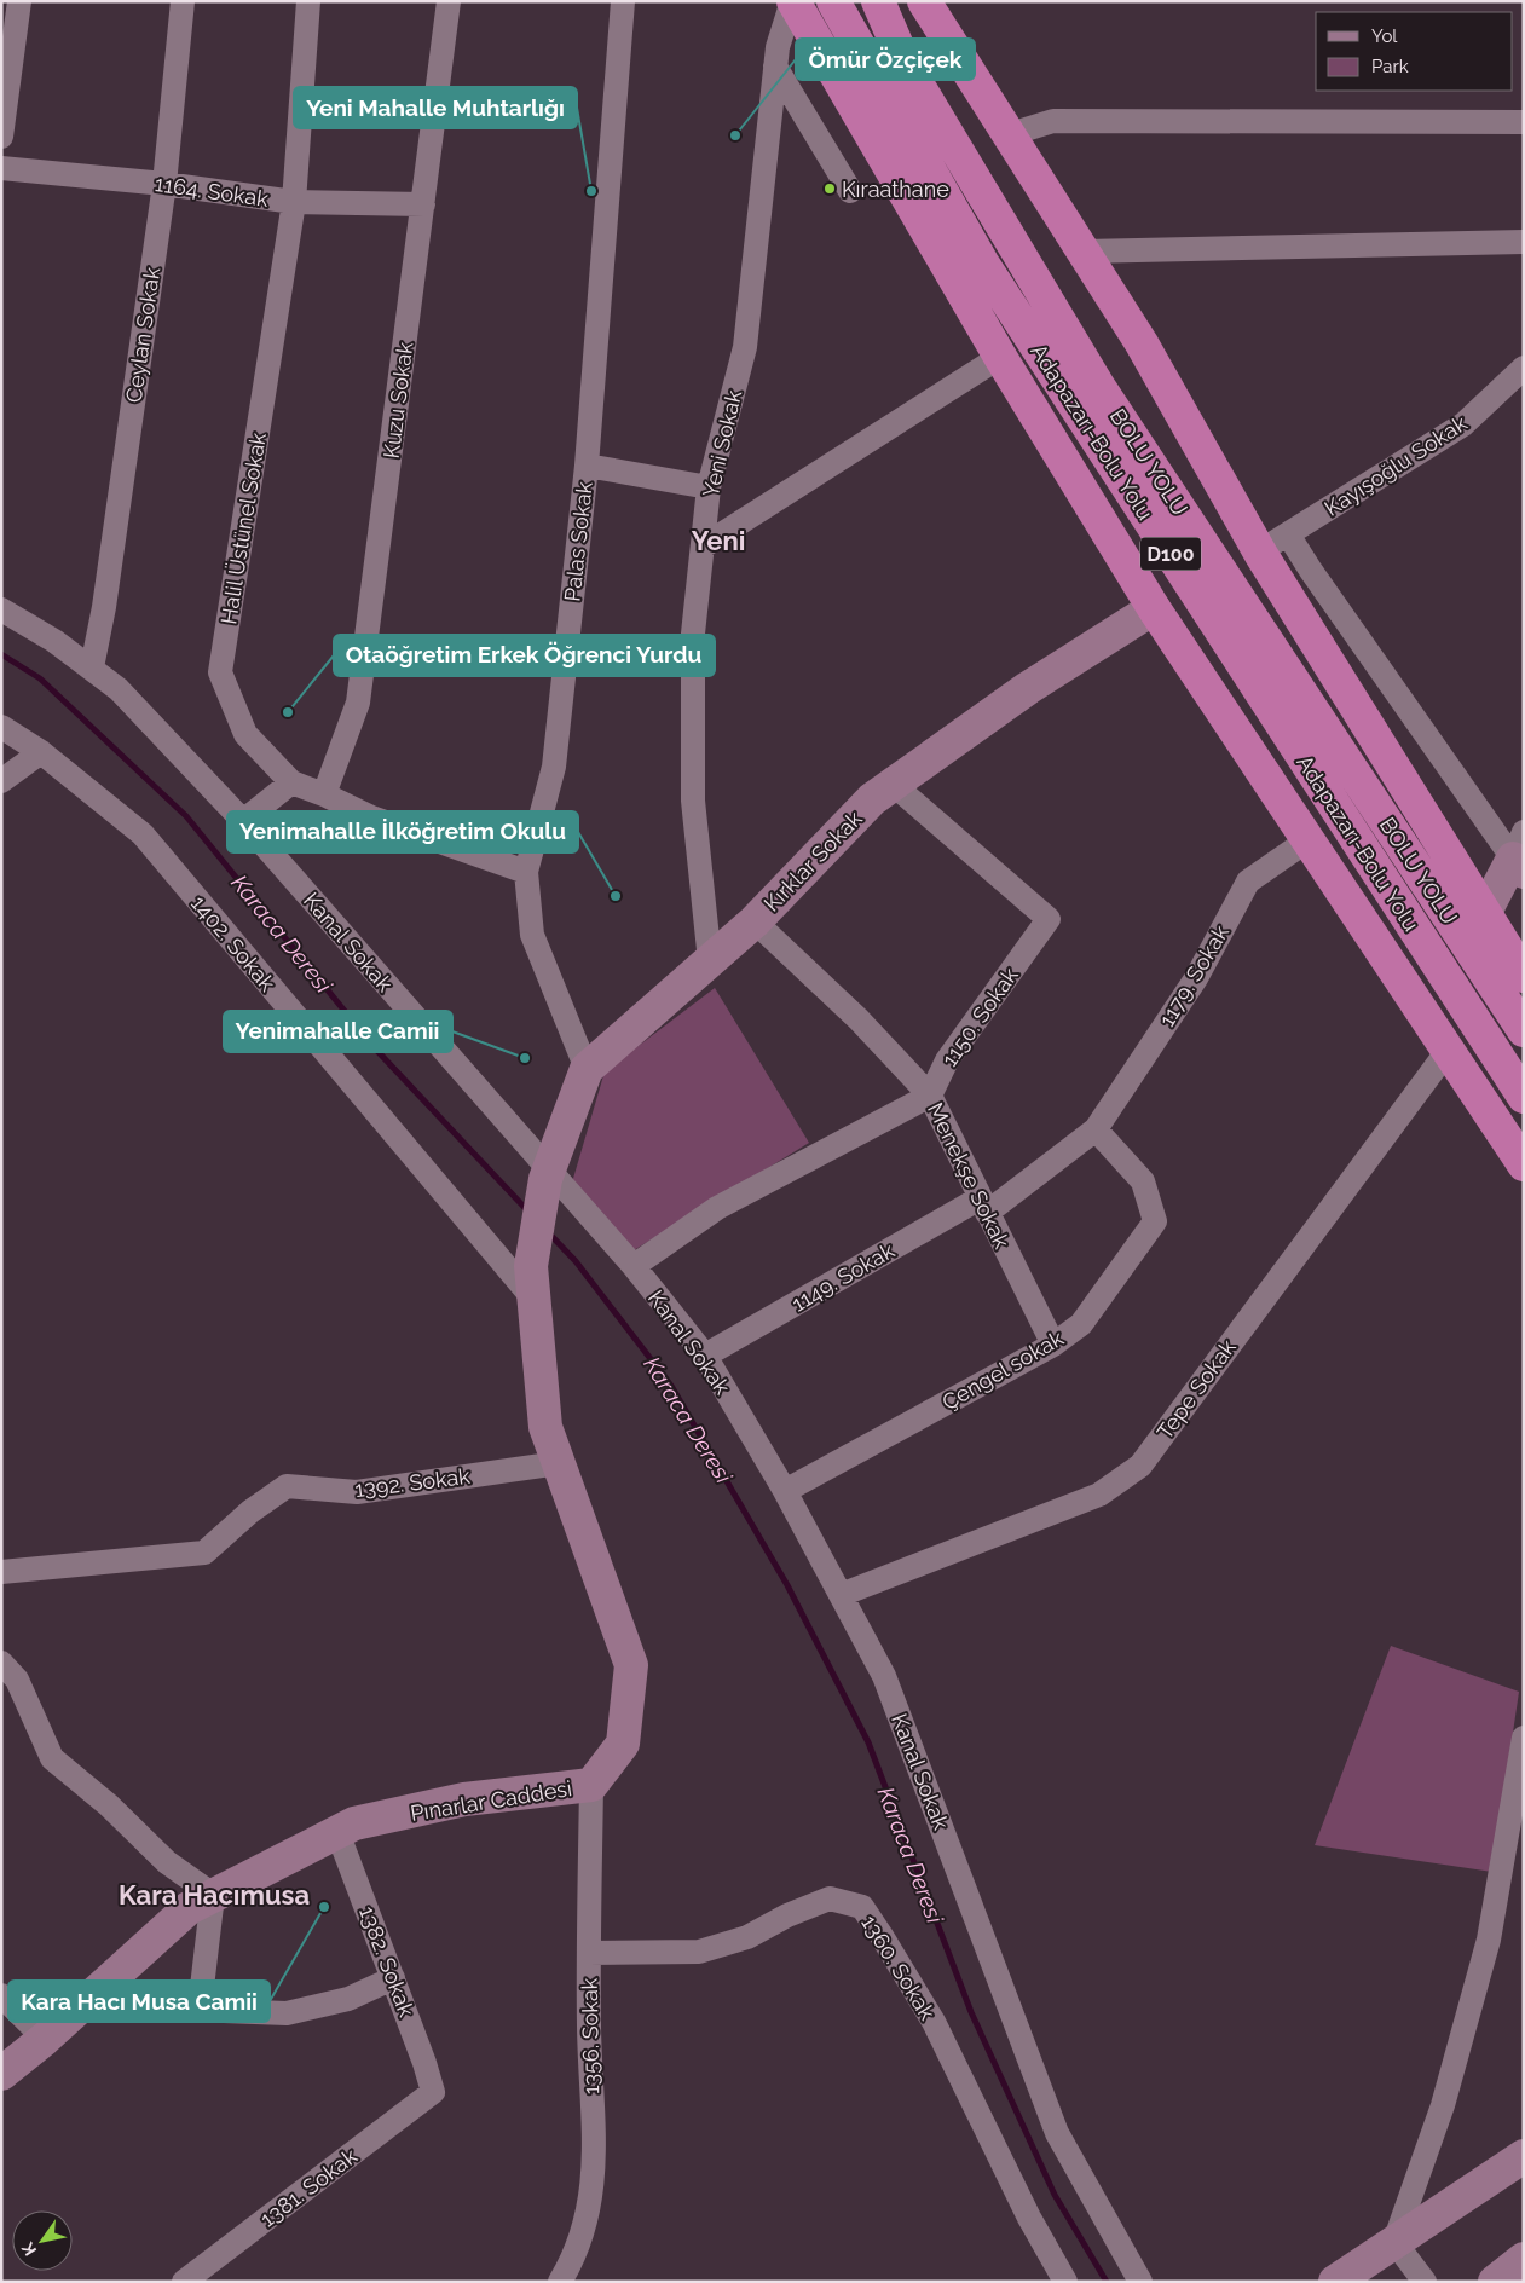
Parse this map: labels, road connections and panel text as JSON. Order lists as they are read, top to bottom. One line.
{"streets":{"highway":["Adapazarı-Bolu Yolu","BOLU YOLU","D100"],"street":["1164. Sokak","Ceylan Sokak","Kuzu Sokak","Yeni Sokak","Kayışoğlu Sokak","Halil Üstünel Sokak","Palas Sokak","Kırklar Sokak","Kanal Sokak","1402. Sokak","1179. Sokak","1150. Sokak","Menekşe Sokak","1149. Sokak","Çengel sokak","Tepe Sokak","1392. Sokak","Pınarlar Caddesi","1382. Sokak","1360. Sokak","1356. Sokak","1381. Sokak"]},"crossings":[["1164. Sokak","Ceylan Sokak"],["1164. Sokak","Kuzu Sokak"],["1164. Sokak","Halil Üstünel Sokak"],["Ceylan Sokak","Kanal Sokak"],["Kuzu Sokak","Halil Üstünel Sokak"],["Yeni Sokak","Kırklar Sokak"],["Halil Üstünel Sokak","Palas Sokak"],["Palas Sokak","Kırklar Sokak"],["Kırklar Sokak","Kanal Sokak"],["Kırklar Sokak","1150. Sokak"],["Kırklar Sokak","Menekşe Sokak"],["Kırklar Sokak","Pınarlar Caddesi"],["Kanal Sokak","1149. Sokak"],["Kanal Sokak","Çengel sokak"],["Kanal Sokak","Tepe Sokak"],["1402. Sokak","Pınarlar Caddesi"],["1179. Sokak","Çengel sokak"],["1150. Sokak","Menekşe Sokak"],["Menekşe Sokak","1149. Sokak"],["Menekşe Sokak","Çengel sokak"],["1392. Sokak","Pınarlar Caddesi"],["Pınarlar Caddesi","1382. Sokak"],["Pınarlar Caddesi","1356. Sokak"],["1382. Sokak","1381. Sokak"],["1360. Sokak","1356. Sokak"]],"districts":["Yeni","Kara Hacımusa"],"water":["Karaca Deresi"],"places":["Ömür Özçiçek","Kıraathane","Yeni Mahalle Muhtarlığı","Otaöğretim Erkek Öğrenci Yurdu","Yenimahalle İlköğretim Okulu","Yenimahalle Camii","Kara Hacı Musa Camii"],"legend":["Yol","Park"],"north":"bottom left"}
